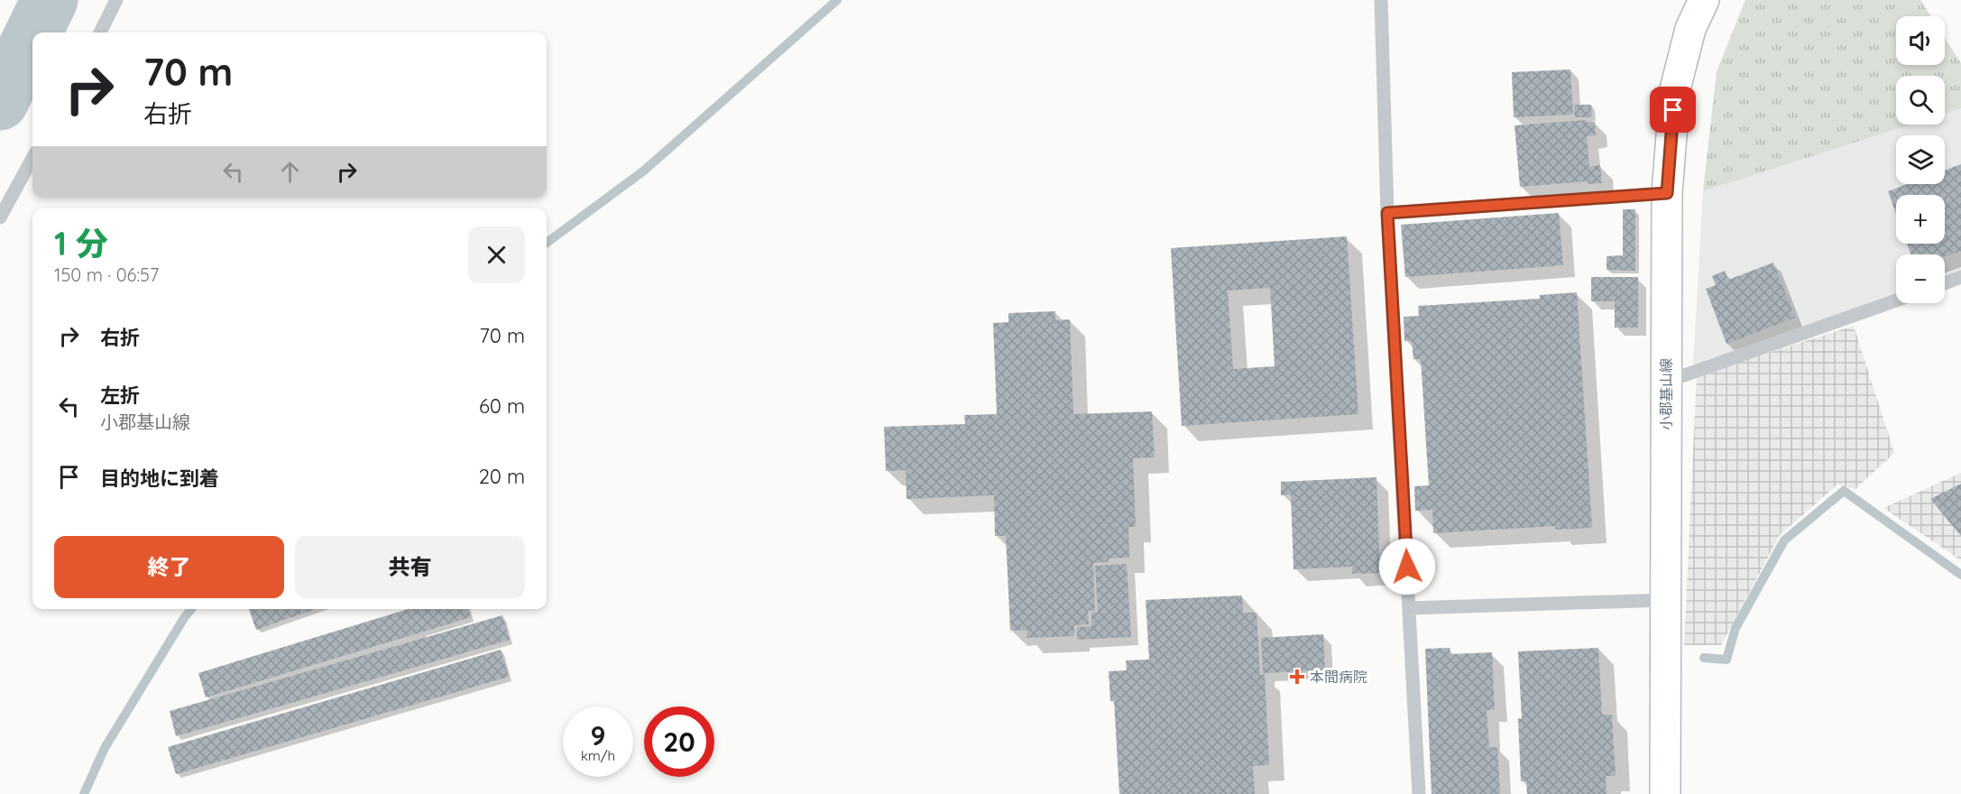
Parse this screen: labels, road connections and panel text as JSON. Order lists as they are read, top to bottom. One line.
{"streets":{"main road":["小郡基山線"]},"places":{"health":["本間病院"]},"page":{"map_buttons":["+","−"],"turn":["70 m","右折"],"heading":["1 分","150 m · 06:57"],"list":[{"name":"右折","value":"70 m"},{"name":"左折","note":"小郡基山線","value":"60 m"},{"name":"目的地に到着","value":"20 m"}],"buttons":["終了","共有"],"speed":"9 km/h","limit":"20"}}
